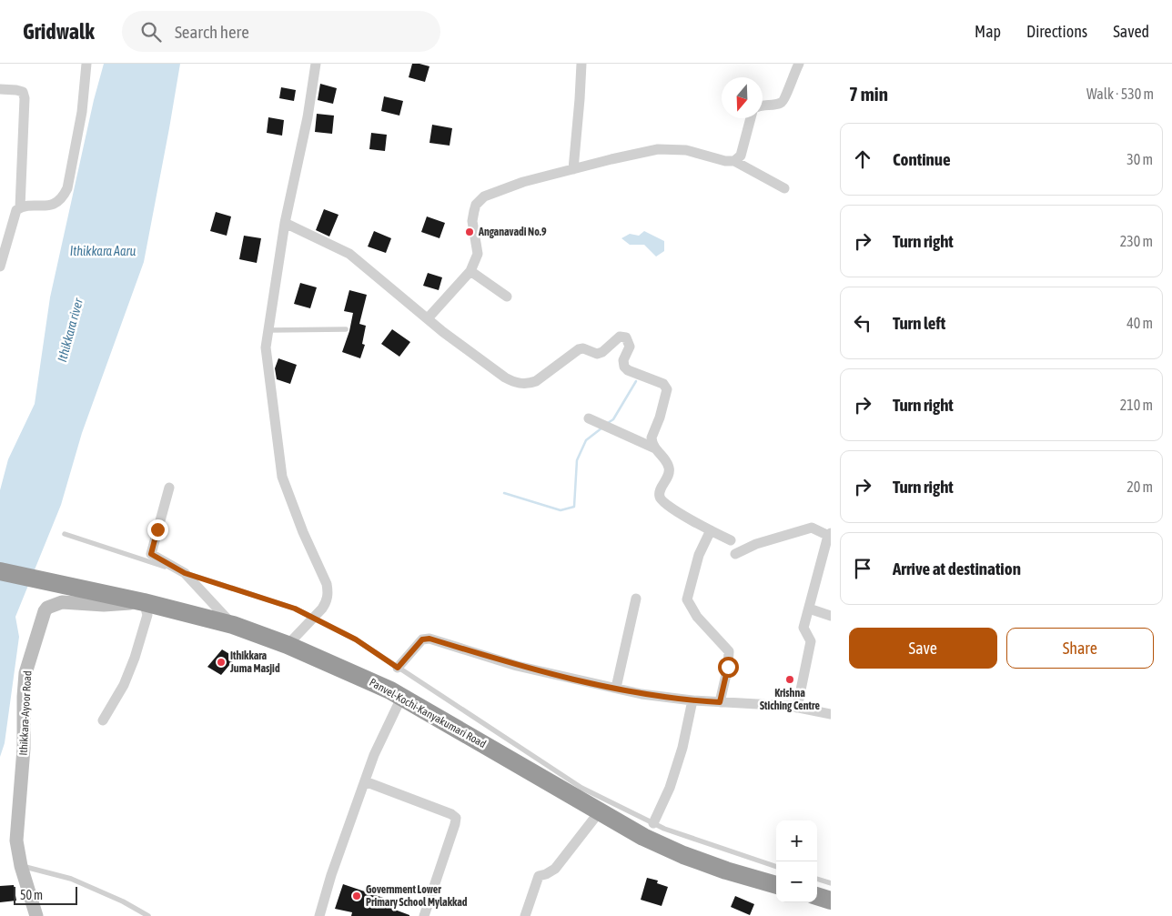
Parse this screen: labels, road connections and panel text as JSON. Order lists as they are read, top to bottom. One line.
{"streets":{"highway":["Panvel-Kochi-Kanyakumari Road"],"main road":["Ithikkara-Ayoor Road"]},"crossings":[["Ithikkara-Ayoor Road","Panvel-Kochi-Kanyakumari Road"]],"water":["Ithikkara Aaru","Ithikkara river"],"places":["Anganavadi No.9","Ithikkara Juma Masjid","Krishna Stiching Centre","Government Lower Primary School Mylakkad"],"scale_bar":"50 m","north":"bottom","page":{"header":"Gridwalk","search":"Search here","nav":["Map","Directions","Saved"],"heading":["7 min","Walk · 530 m"],"list":[["Continue","30 m"],["Turn right","230 m"],["Turn left","40 m"],["Turn right","210 m"],["Turn right","20 m"],"Arrive at destination"],"buttons":["Save","Share"],"map_buttons":["+","−"],"scale":"50 m"}}
